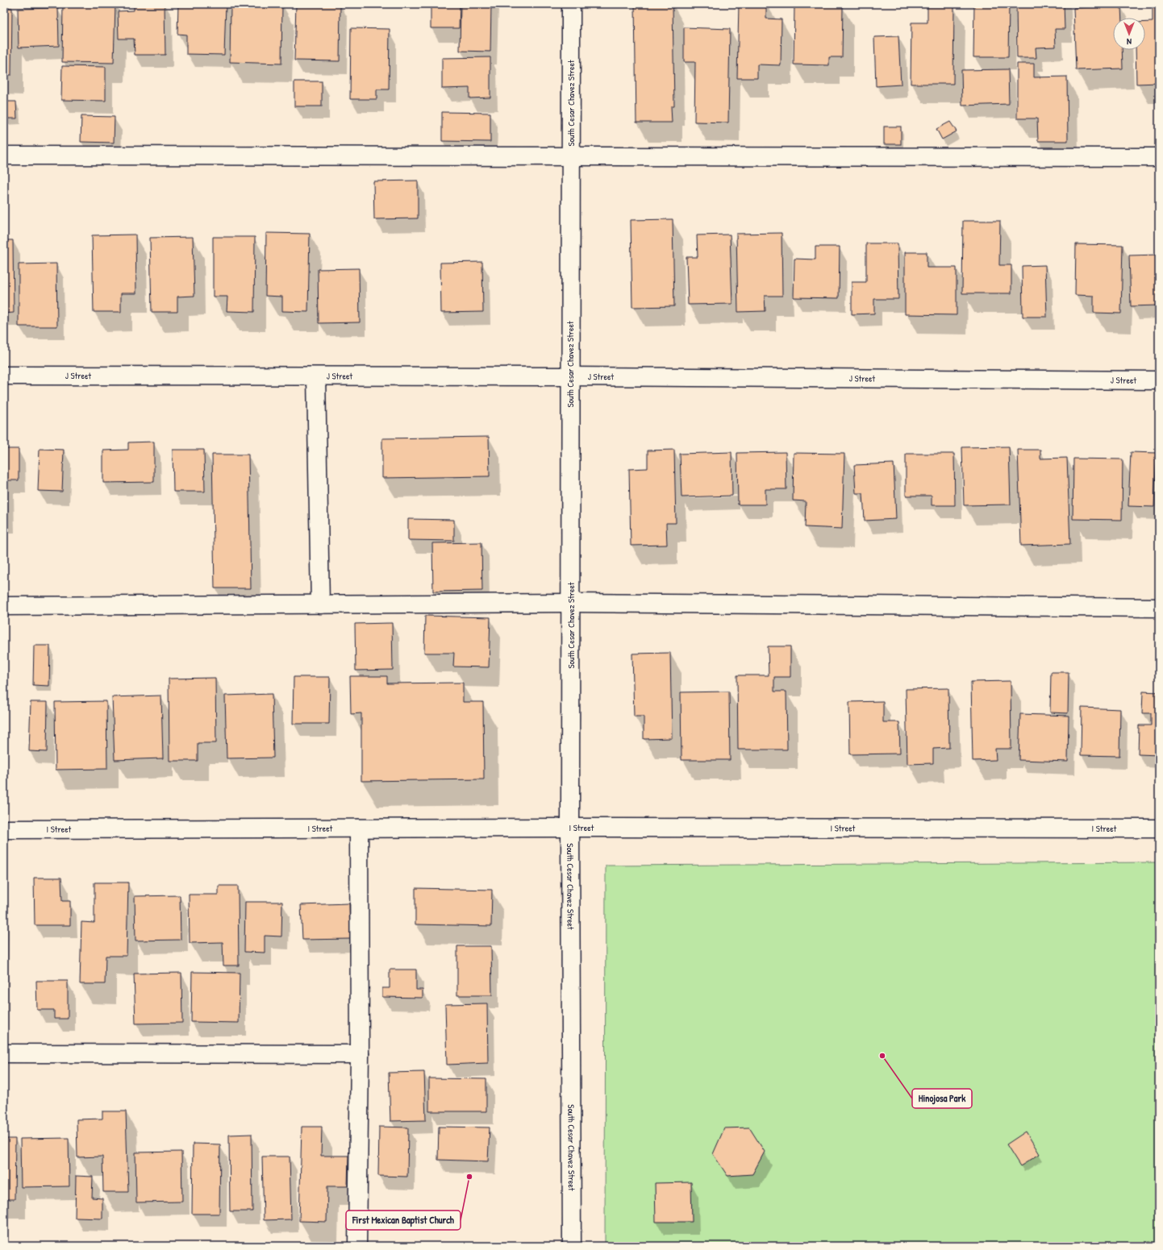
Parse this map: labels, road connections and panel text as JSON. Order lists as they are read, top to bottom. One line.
{"streets":{"street":["South Cesar Chavez Street","J Street","I Street"]},"crossings":[["South Cesar Chavez Street","J Street"],["South Cesar Chavez Street","I Street"]],"places":["Hinojosa Park","First Mexican Baptist Church"],"north":"bottom"}
